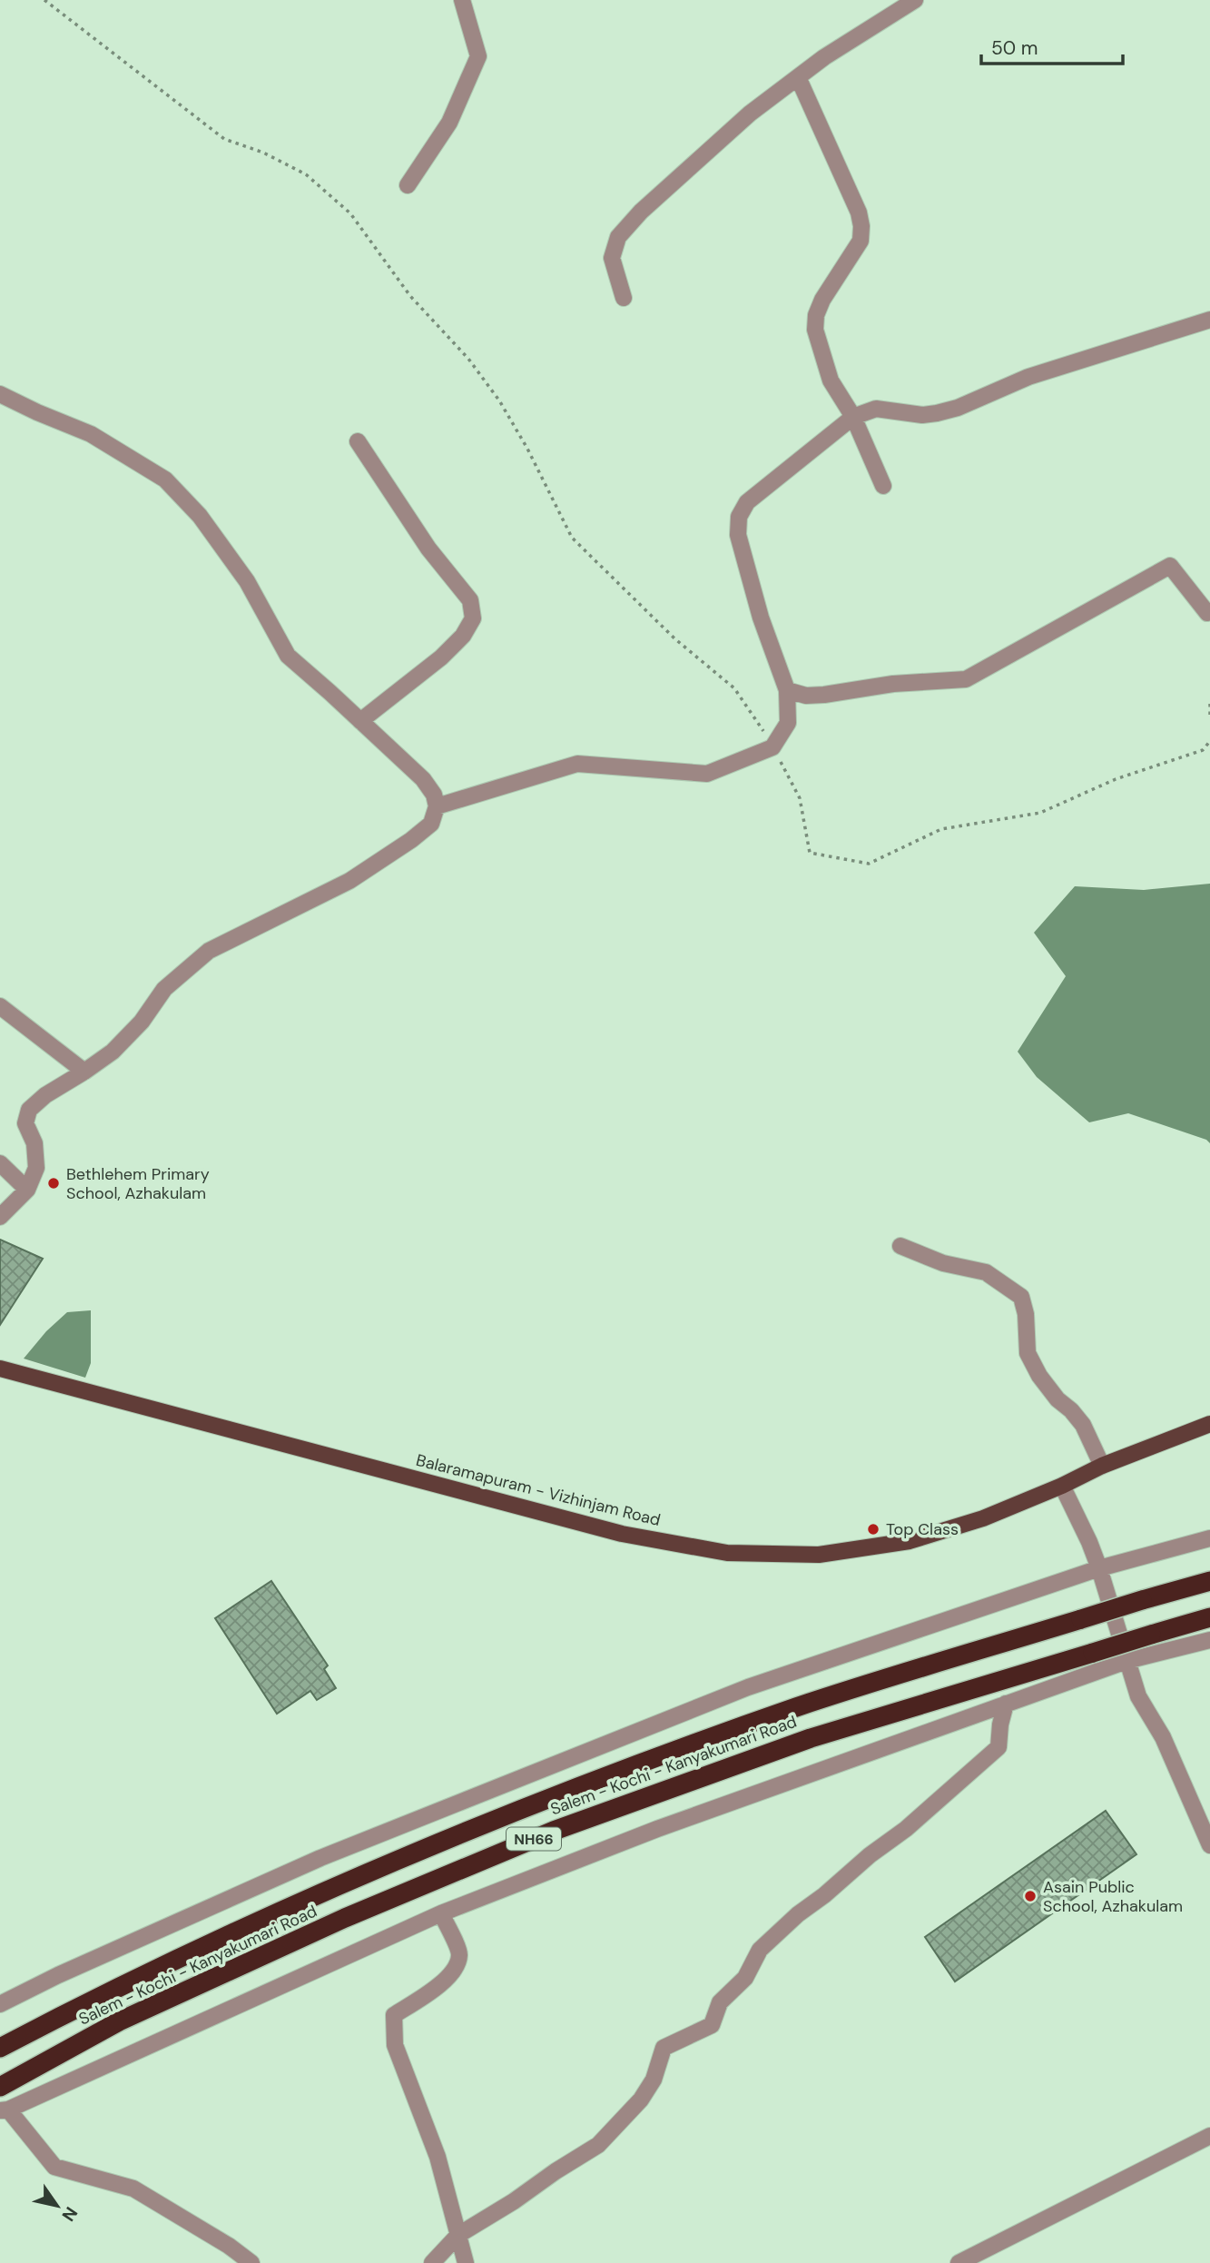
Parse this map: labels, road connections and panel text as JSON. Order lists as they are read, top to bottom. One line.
{"streets":{"highway":["Salem - Kochi - Kanyakumari Road","NH66"],"main road":["Balaramapuram - Vizhinjam Road"]},"places":["Bethlehem Primary School, Azhakulam","Top Class","Asain Public School, Azhakulam"],"scale_bar":"50 m","north":"bottom right"}
